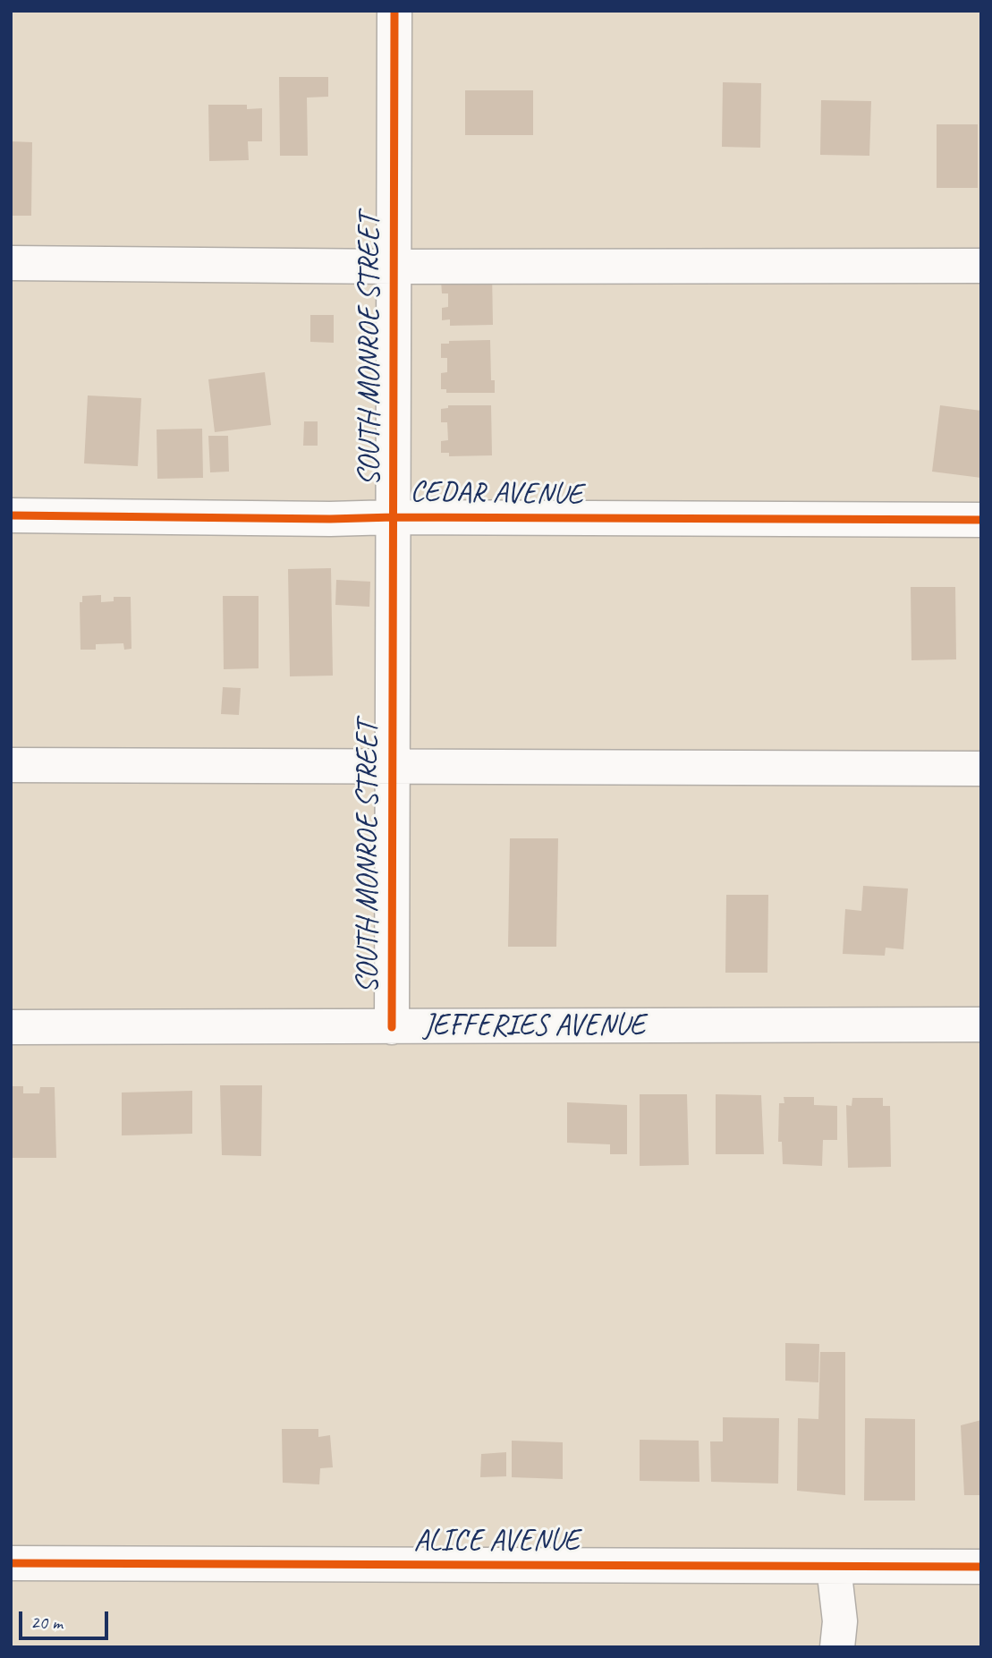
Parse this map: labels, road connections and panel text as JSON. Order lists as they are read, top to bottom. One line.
{"streets":{"street":["SOUTH MONROE STREET","CEDAR AVENUE","JEFFERIES AVENUE","ALICE AVENUE"]},"crossings":[["SOUTH MONROE STREET","CEDAR AVENUE"],["SOUTH MONROE STREET","JEFFERIES AVENUE"]],"scale_bar":"20 m"}
